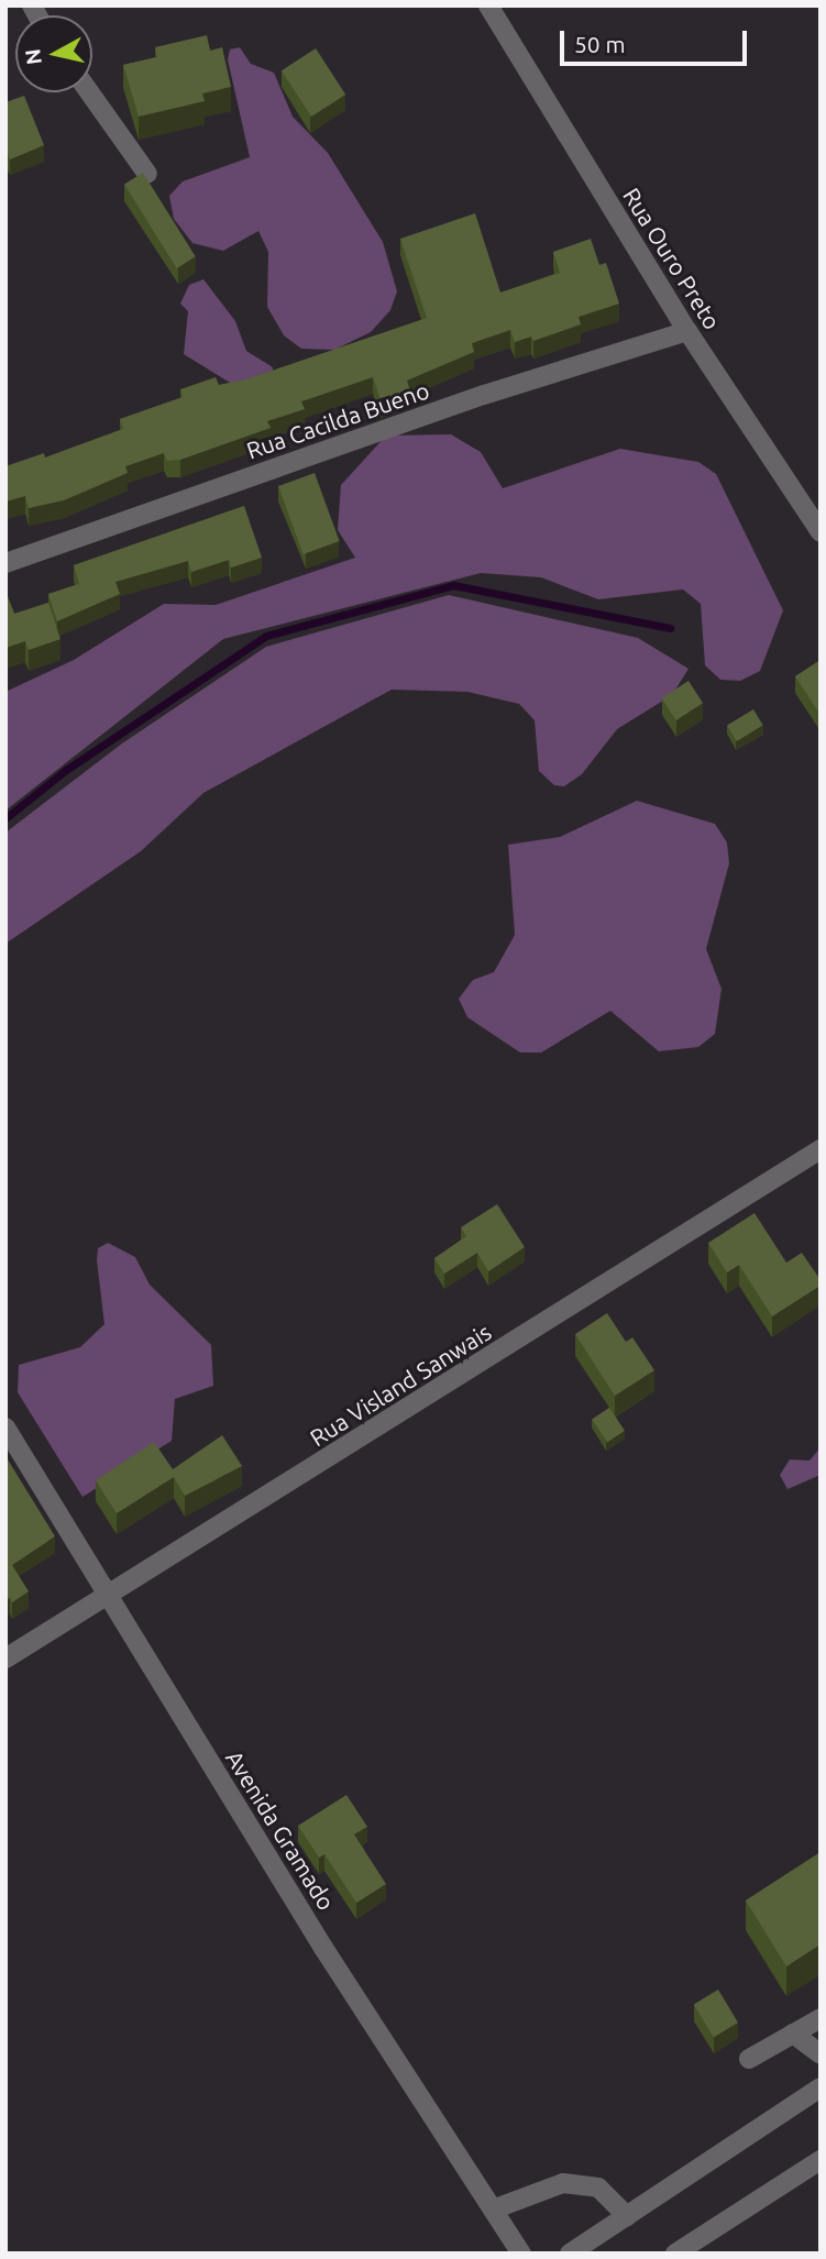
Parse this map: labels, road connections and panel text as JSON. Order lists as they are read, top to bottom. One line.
{"streets":{"street":["Rua Ouro Preto","Rua Cacilda Bueno","Rua Visland Sanwais","Avenida Gramado"]},"crossings":[["Rua Ouro Preto","Rua Cacilda Bueno"],["Rua Visland Sanwais","Avenida Gramado"]],"scale_bar":"50 m","north":"left"}
